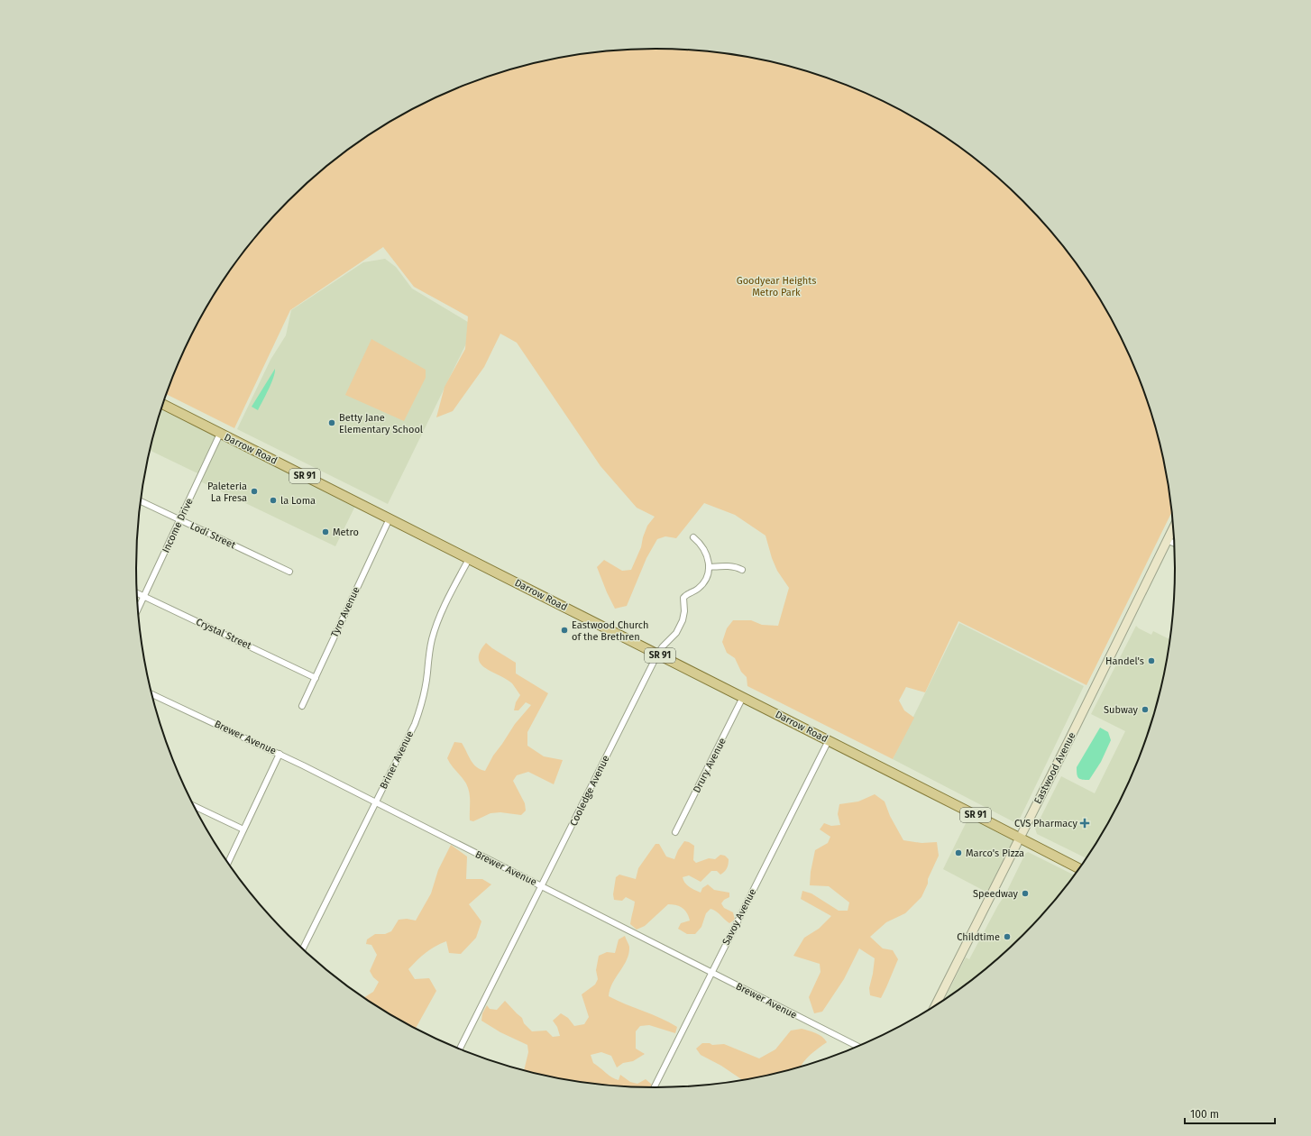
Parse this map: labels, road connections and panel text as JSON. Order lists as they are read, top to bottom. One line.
{"streets":{"main road":["Darrow Road","SR 91"],"street":["Income Drive","Lodi Street","Tyro Avenue","Crystal Street","Brewer Avenue","Briner Avenue","Drury Avenue","Eastwood Avenue","Cooledge Avenue","Savoy Avenue"]},"crossings":[["Darrow Road","Income Drive"],["Darrow Road","Tyro Avenue"],["Darrow Road","Briner Avenue"],["Darrow Road","Drury Avenue"],["Darrow Road","Eastwood Avenue"],["Darrow Road","Cooledge Avenue"],["Darrow Road","Savoy Avenue"],["Income Drive","Lodi Street"],["Income Drive","Crystal Street"],["Tyro Avenue","Crystal Street"],["Brewer Avenue","Briner Avenue"],["Brewer Avenue","Cooledge Avenue"],["Brewer Avenue","Savoy Avenue"]],"parks":["Goodyear Heights Metro Park"],"places":{"other":["Betty Jane Elementary School","Paleteria La Fresa","la Loma","Metro","Eastwood Church of the Brethren","Handel's","Subway","Marco's Pizza","Speedway","Childtime"],"health":["CVS Pharmacy"]},"scale_bar":"100 m"}
